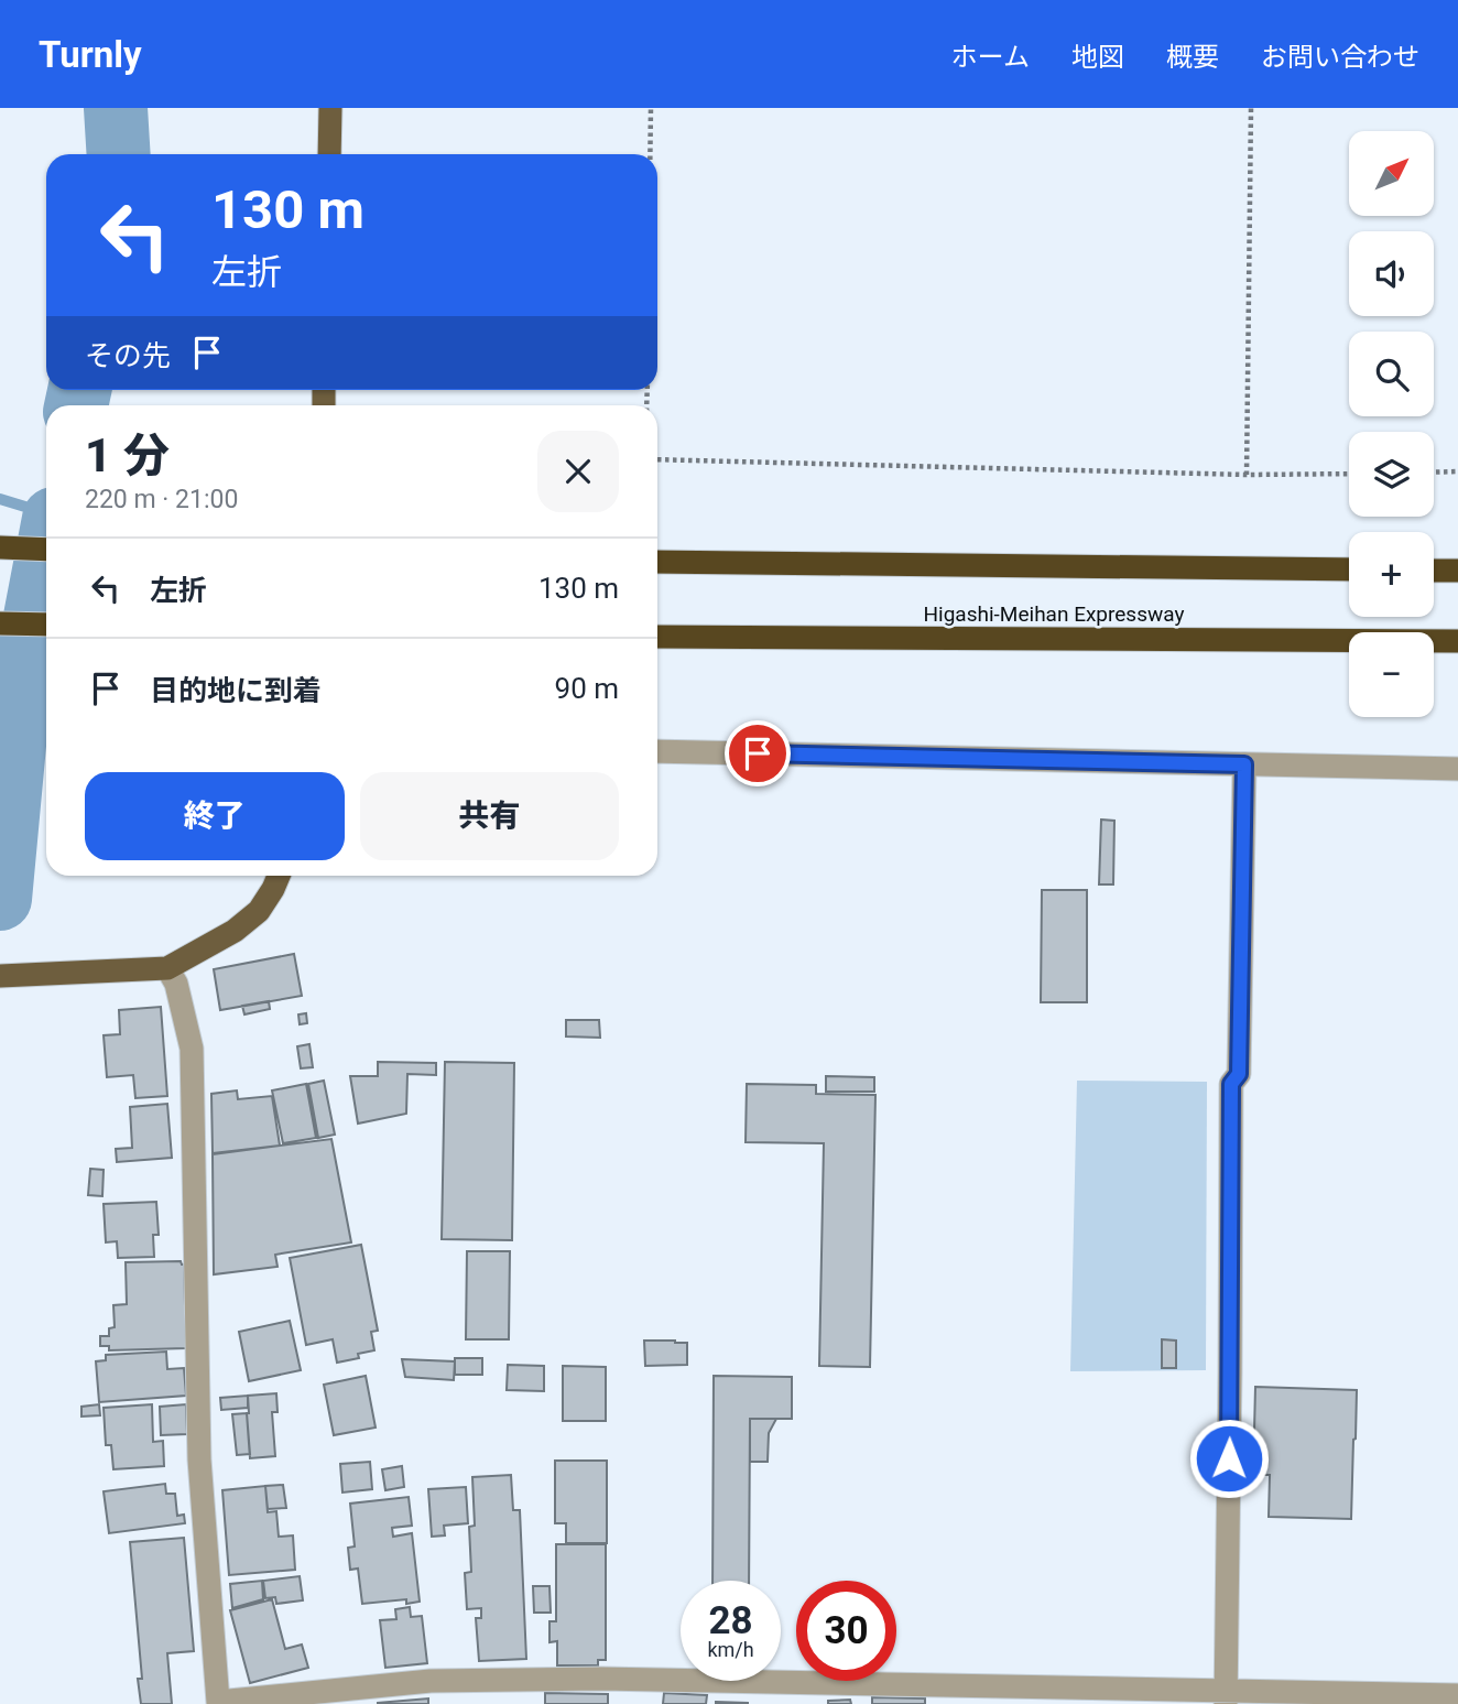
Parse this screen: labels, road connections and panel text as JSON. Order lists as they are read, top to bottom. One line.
{"streets":{"highway":["Higashi-Meihan Expressway"]},"north":"top right","page":{"header":"Turnly","nav":["ホーム","地図","概要","お問い合わせ"],"map_buttons":["+","−"],"turn":["130 m","左折"],"then":"その先","heading":["1 分","220 m · 21:00"],"list":[{"name":"左折","value":"130 m"},{"name":"目的地に到着","value":"90 m"}],"buttons":["終了","共有"],"speed":"28 km/h","limit":"30"}}
